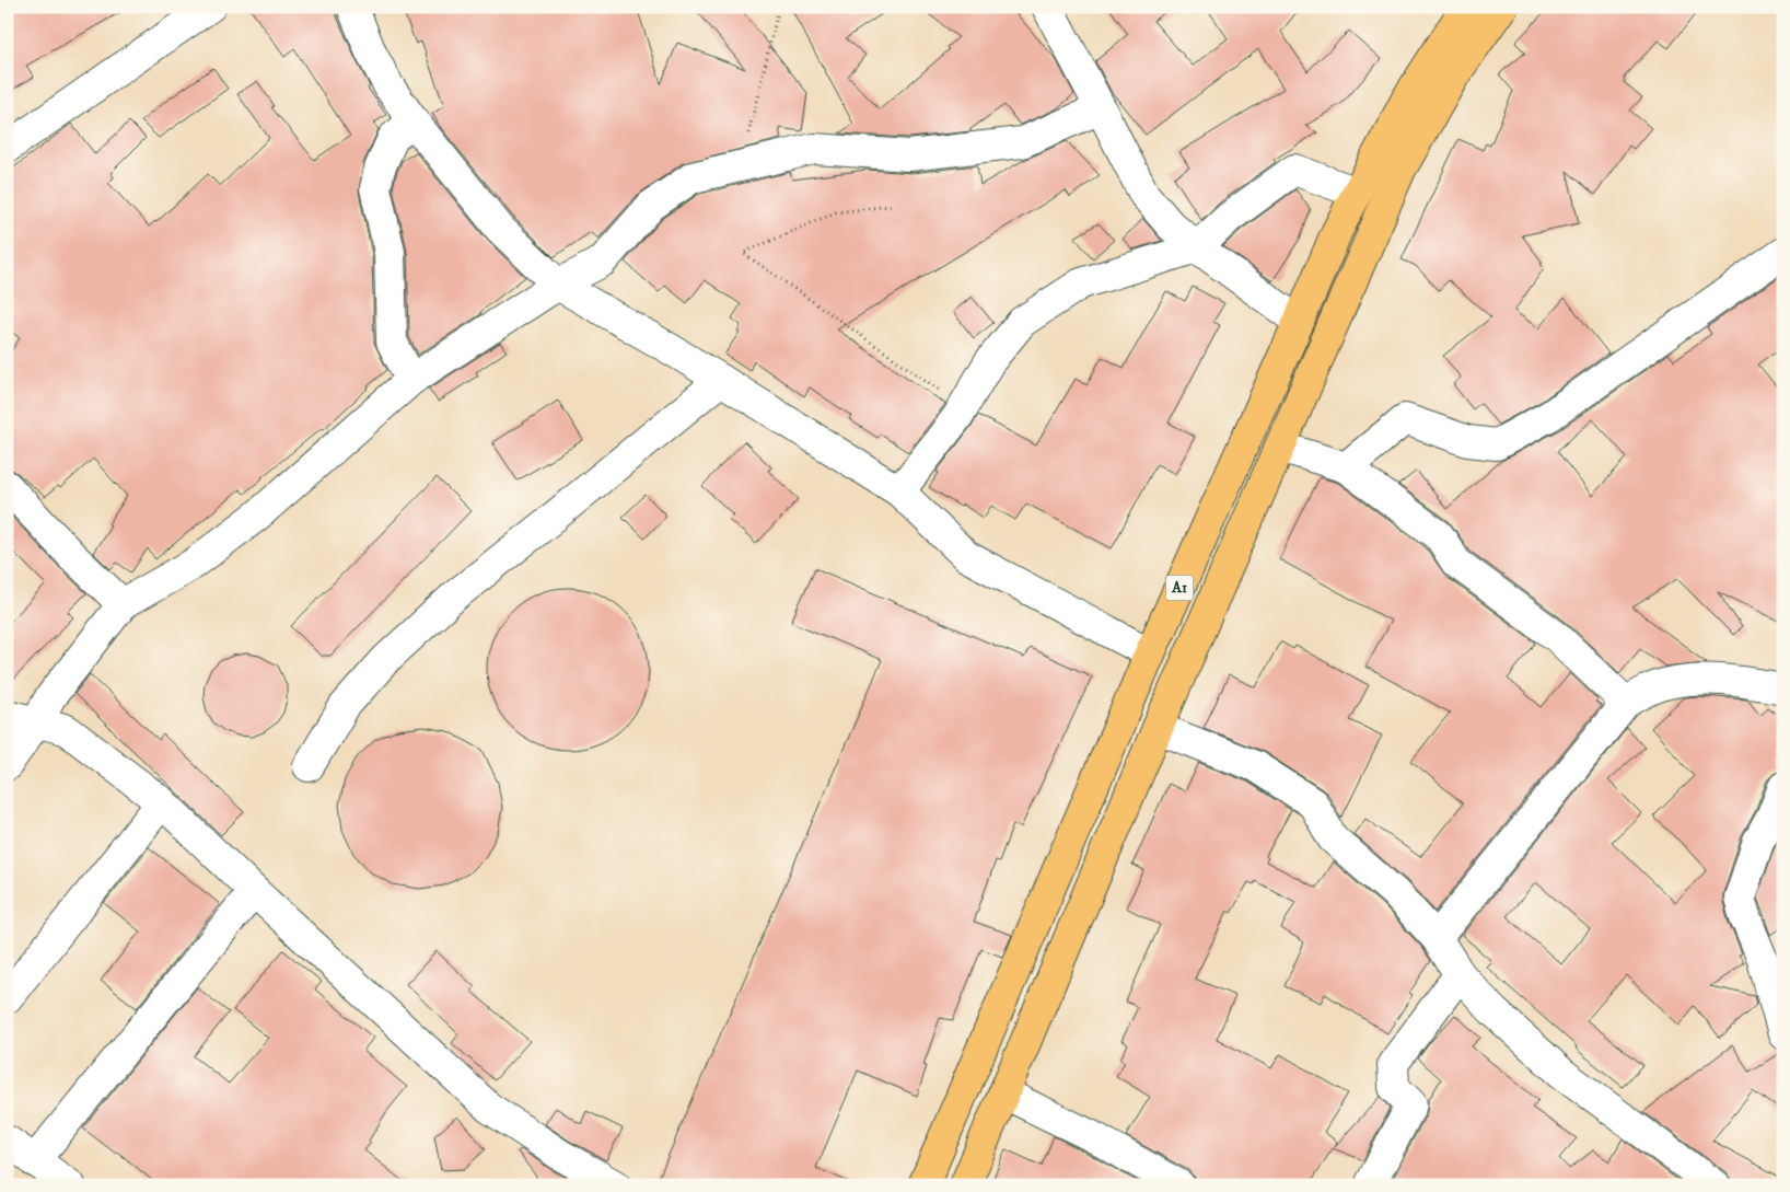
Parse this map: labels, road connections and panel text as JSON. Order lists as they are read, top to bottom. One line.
{"streets":{"highway":["A1"]}}
